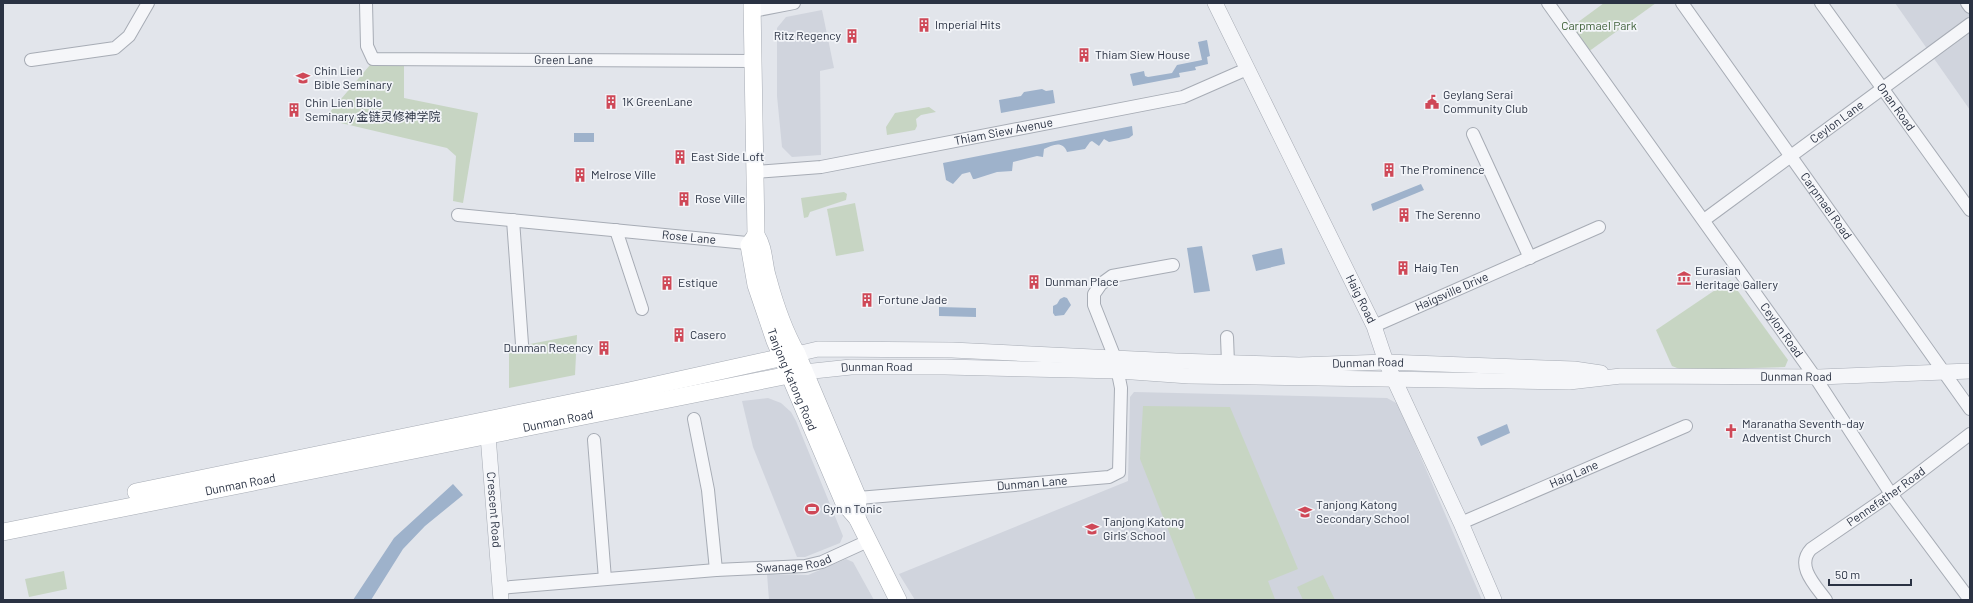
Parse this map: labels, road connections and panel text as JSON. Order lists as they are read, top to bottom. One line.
{"streets":{"main road":["Dunman Road","Tanjong Katong Road"],"street":["Green Lane","Onan Road","Ceylon Lane","Thiam Siew Avenue","Carpmael Road","Rose Lane","Haigsville Drive","Haig Road","Ceylon Road","Haig Lane","Dunman Lane","Pennefather Road","Crescent Road","Swanage Road"]},"crossings":[["Green Lane","Tanjong Katong Road"],["Onan Road","Ceylon Lane"],["Ceylon Lane","Carpmael Road"],["Ceylon Lane","Ceylon Road"],["Thiam Siew Avenue","Haig Road"],["Thiam Siew Avenue","Tanjong Katong Road"],["Carpmael Road","Dunman Road"],["Rose Lane","Tanjong Katong Road"],["Haigsville Drive","Haig Road"],["Haig Road","Dunman Road"],["Haig Road","Haig Lane"],["Ceylon Road","Dunman Road"],["Ceylon Road","Pennefather Road"],["Dunman Road","Tanjong Katong Road"],["Dunman Road","Dunman Lane"],["Dunman Road","Crescent Road"],["Tanjong Katong Road","Dunman Lane"],["Tanjong Katong Road","Swanage Road"],["Crescent Road","Swanage Road"]],"parks":["Carpmael Park"],"places":{"building":["Imperial Hits","Ritz Regency","Thiam Siew House","1K GreenLane","Chin Lien Bible Seminary 金链灵修神学院","East Side Loft","The Prominence","Melrose Ville","Rose Ville","The Serenno","Haig Ten","Dunman Place","Estique","Fortune Jade","Casero","Dunman Recency"],"school or university":["Chin Lien Bible Seminary","Tanjong Katong Secondary School","Tanjong Katong Girls' School"],"public building":["Geylang Serai Community Club"],"museum":["Eurasian Heritage Gallery"],"church":["Maranatha Seventh-day Adventist Church"],"sports":["Gyn n Tonic"]},"scale_bar":"50 m"}
